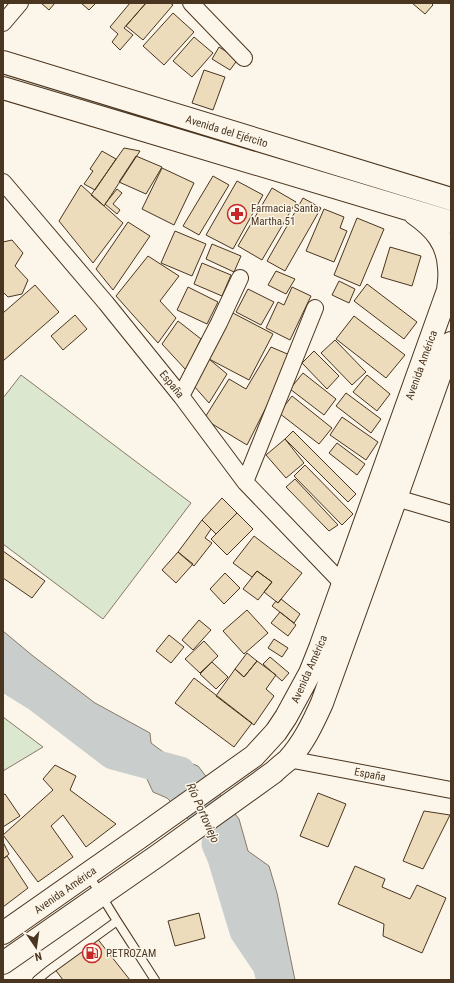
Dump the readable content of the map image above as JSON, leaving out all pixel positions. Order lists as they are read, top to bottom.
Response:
{
  "streets": {
    "street": ["Avenida del Ejército", "Avenida América", "España"]
  },
  "crossings": [
    ["Avenida del Ejército", "Avenida América"],
    ["Avenida América", "España"]
  ],
  "water": ["Río Portoviejo"],
  "places": {
    "pharmacy": ["Farmacia Santa Martha 51"],
    "fuel station": ["PETROZAM"]
  },
  "north": "bottom"
}
